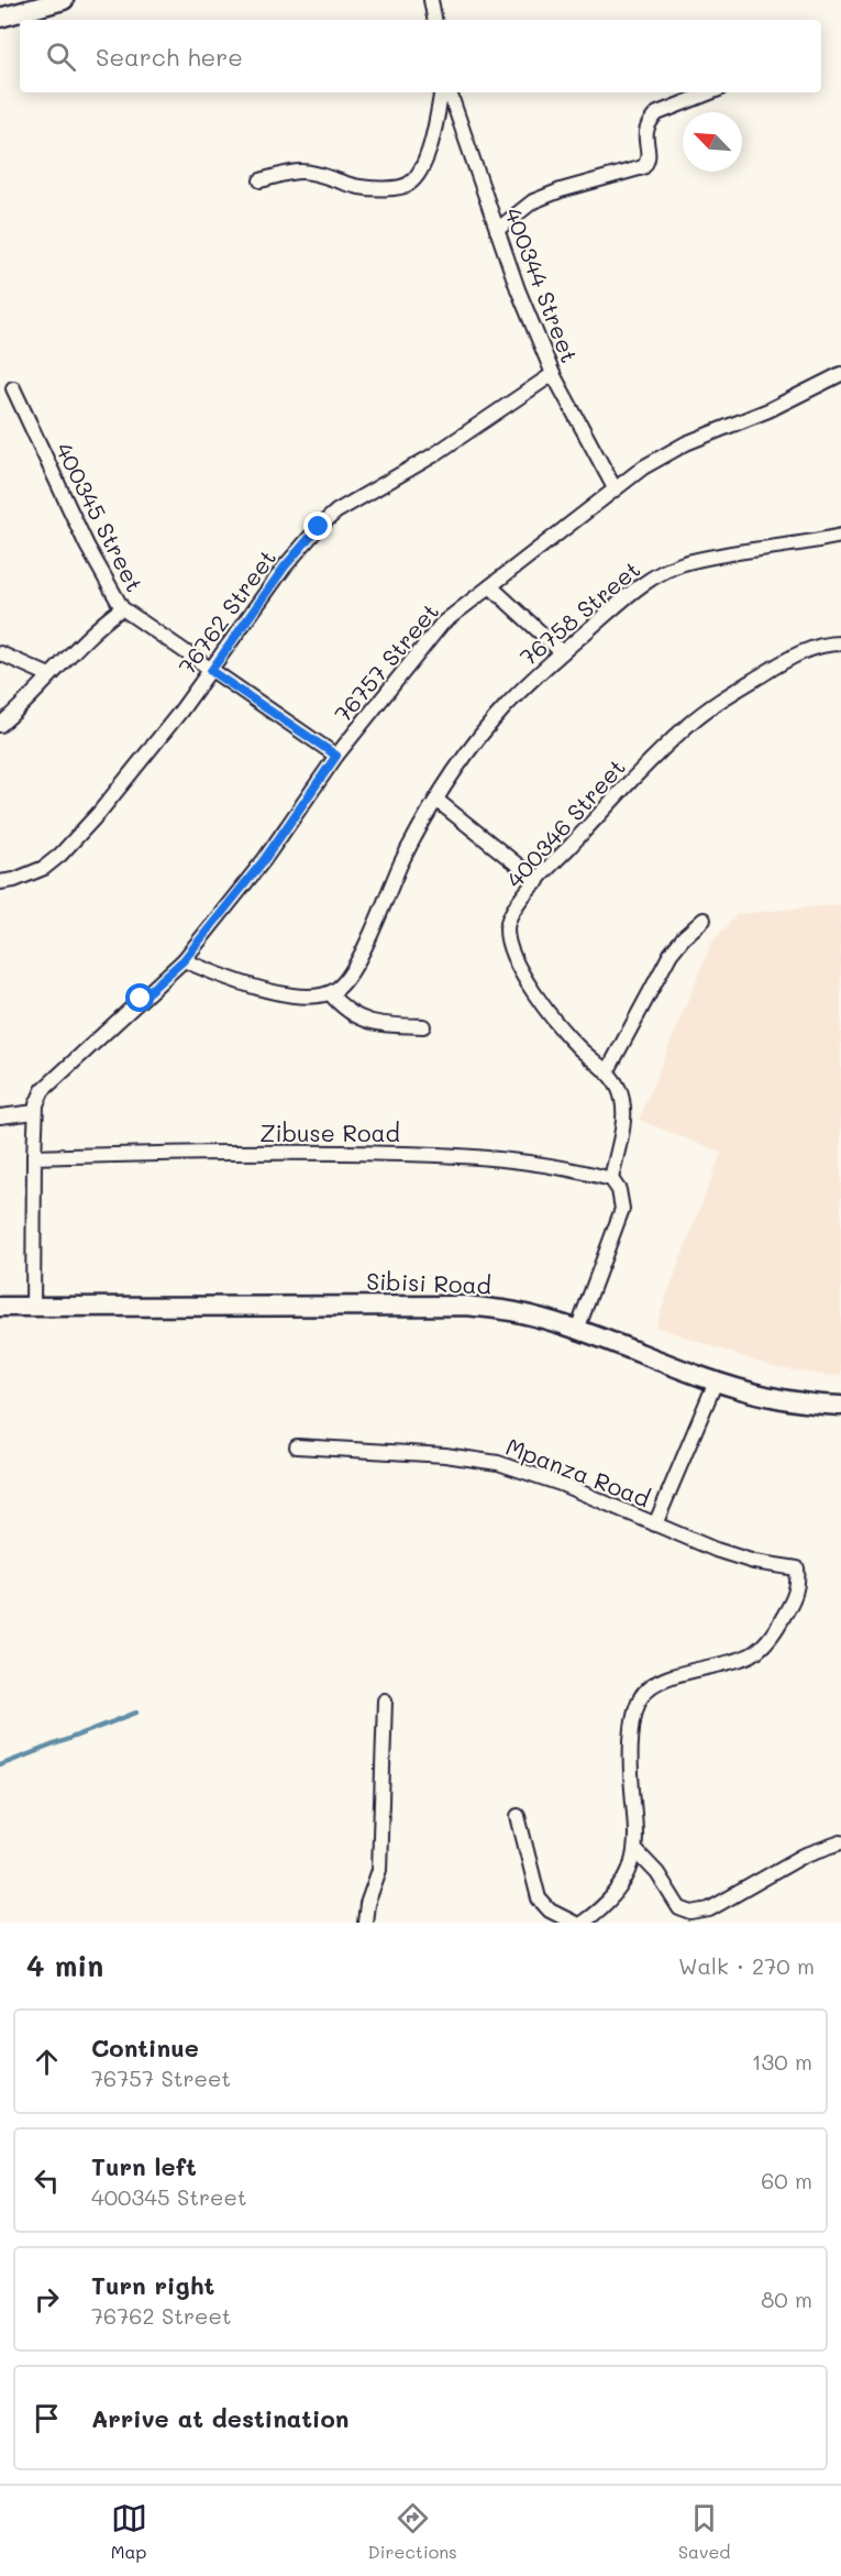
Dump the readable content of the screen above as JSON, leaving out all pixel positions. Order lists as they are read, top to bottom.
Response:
{
  "streets": {
    "street": [
      "400344 Street",
      "400345 Street",
      "76762 Street",
      "76758 Street",
      "76757 Street",
      "400346 Street",
      "Zibuse Road",
      "Sibisi Road",
      "Mpanza Road"
    ]
  },
  "crossings": [
    ["400344 Street", "76762 Street"],
    ["400344 Street", "76757 Street"],
    ["400345 Street", "76762 Street"],
    ["400345 Street", "76757 Street"],
    ["76757 Street", "Zibuse Road"],
    ["400346 Street", "Zibuse Road"]
  ],
  "north": "top left",
  "page": {
    "search": "Search here",
    "heading": ["4 min", "Walk · 270 m"],
    "list": [
      ["Continue", "76757 Street", "130 m"],
      ["Turn left", "400345 Street", "60 m"],
      ["Turn right", "76762 Street", "80 m"],
      "Arrive at destination"
    ],
    "nav": ["Map", "Directions", "Saved"]
  }
}
